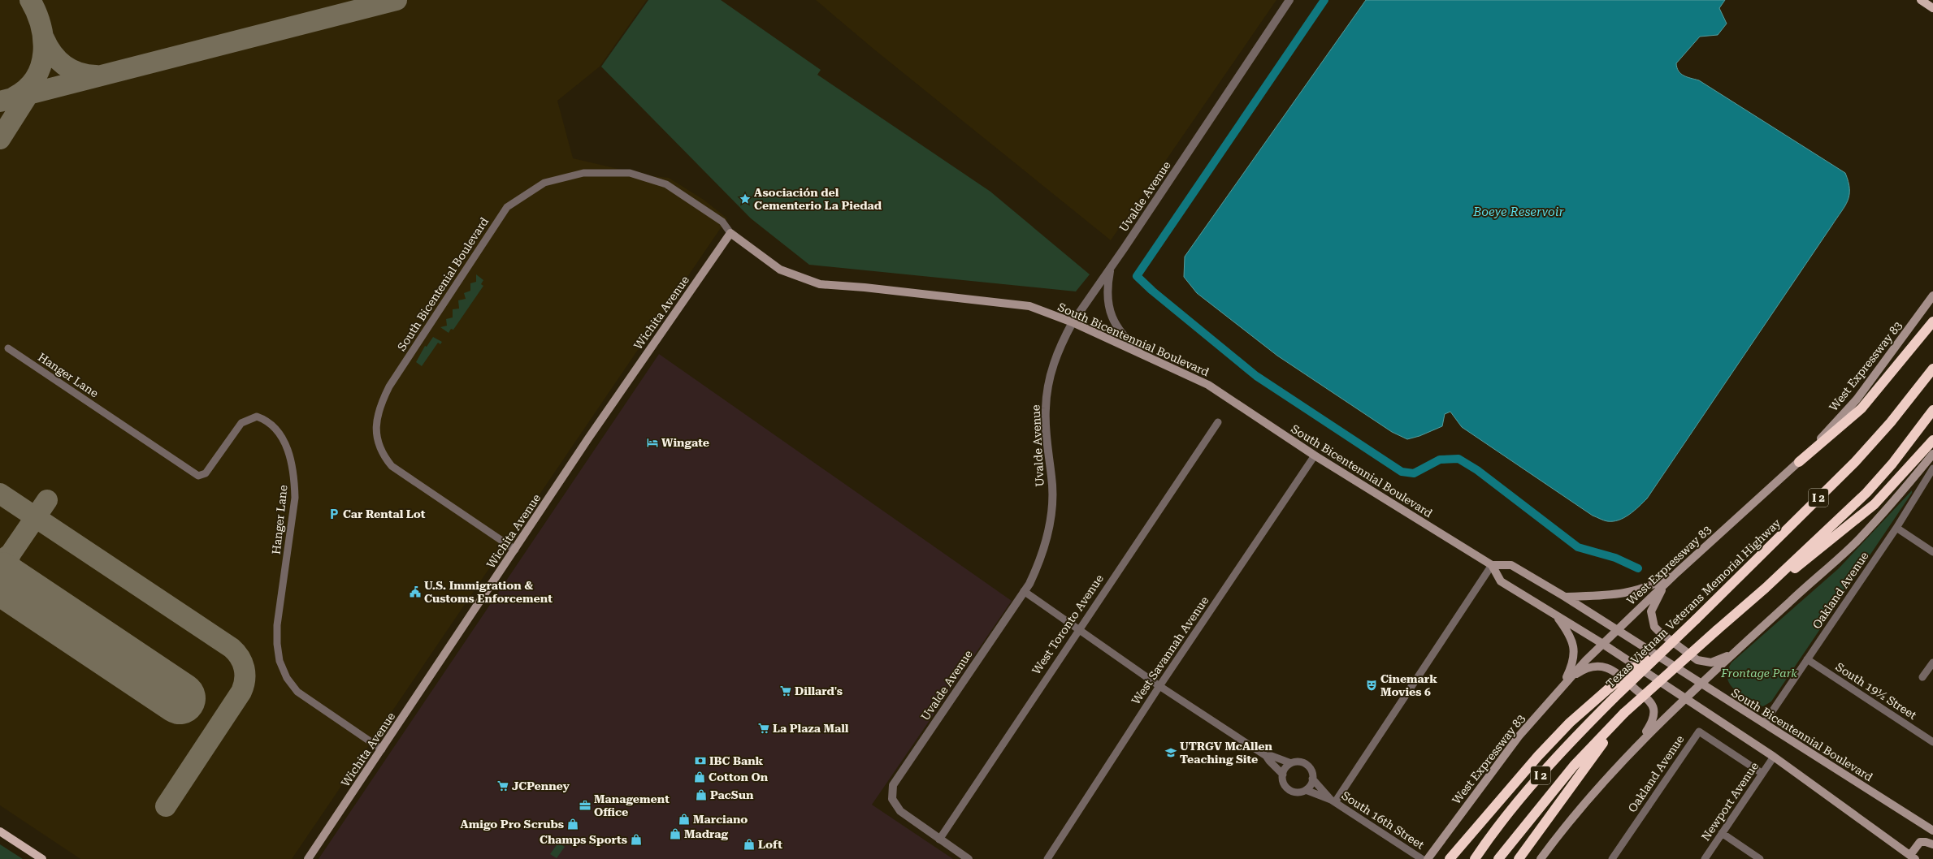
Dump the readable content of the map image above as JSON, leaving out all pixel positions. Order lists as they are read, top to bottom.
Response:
{
  "streets": {
    "highway": ["I 2", "Texas Vietnam Veterans Memorial Highway"],
    "main road": ["Wichita Avenue", "South Bicentennial Boulevard", "West Expressway 83"],
    "street": [
      "Uvalde Avenue",
      "South Bicentenial Boulevard",
      "Hanger Lane",
      "Oakland Avenue",
      "West Toronto Avenue",
      "West Savannah Avenue",
      "South 19½ Street",
      "Newport Avenue",
      "South 16th Street"
    ]
  },
  "crossings": [
    ["Uvalde Avenue", "South Bicentennial Boulevard"],
    ["Uvalde Avenue", "West Toronto Avenue"],
    ["South Bicentenial Boulevard", "Wichita Avenue"],
    ["South Bicentenial Boulevard", "South Bicentennial Boulevard"],
    ["Wichita Avenue", "South Bicentennial Boulevard"],
    ["Wichita Avenue", "Hanger Lane"],
    ["South Bicentennial Boulevard", "West Expressway 83"],
    ["South Bicentennial Boulevard", "Oakland Avenue"],
    ["South Bicentennial Boulevard", "West Savannah Avenue"],
    ["South Bicentennial Boulevard", "Newport Avenue"],
    ["Oakland Avenue", "South 19½ Street"],
    ["Oakland Avenue", "Newport Avenue"]
  ],
  "water": ["Boeye Reservoir"],
  "parks": ["Frontage Park"],
  "places": {
    "place": ["Asociación del Cementerio La Piedad"],
    "hotel": ["Wingate"],
    "parking": ["Car Rental Lot"],
    "public building": ["U.S. Immigration & Customs Enforcement"],
    "theatre": ["Cinemark Movies 6"],
    "supermarket": ["Dillard's", "La Plaza Mall", "JCPenney"],
    "school or university": ["UTRGV McAllen Teaching Site"],
    "bank": ["IBC Bank"],
    "shop": [
      "Cotton On",
      "PacSun",
      "Marciano",
      "Amigo Pro Scrubs",
      "Madrag",
      "Champs Sports",
      "Loft"
    ],
    "office": ["Management Office"]
  }
}
